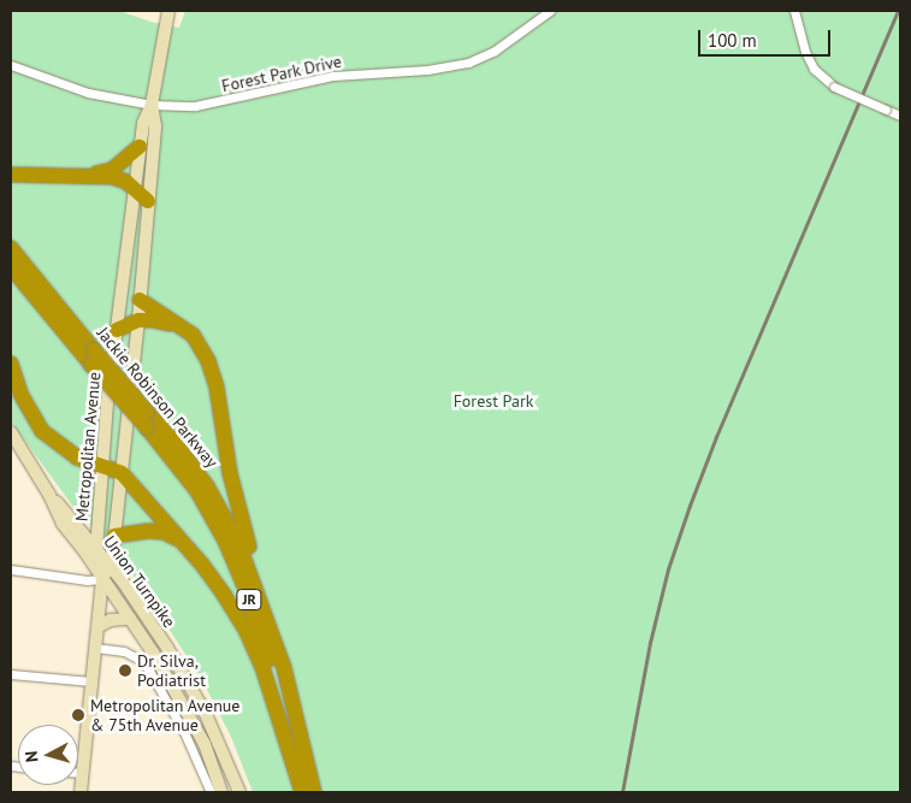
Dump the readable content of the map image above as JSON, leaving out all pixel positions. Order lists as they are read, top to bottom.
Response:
{
  "streets": {
    "highway": ["Jackie Robinson Parkway", "JR"],
    "main road": ["Metropolitan Avenue", "Union Turnpike"],
    "street": ["Forest Park Drive"]
  },
  "crossings": [
    ["Forest Park Drive", "Metropolitan Avenue"],
    ["Metropolitan Avenue", "Union Turnpike"]
  ],
  "parks": ["Forest Park"],
  "places": ["Dr. Silva, Podiatrist", "Metropolitan Avenue & 75th Avenue"],
  "scale_bar": "100 m",
  "north": "left"
}
